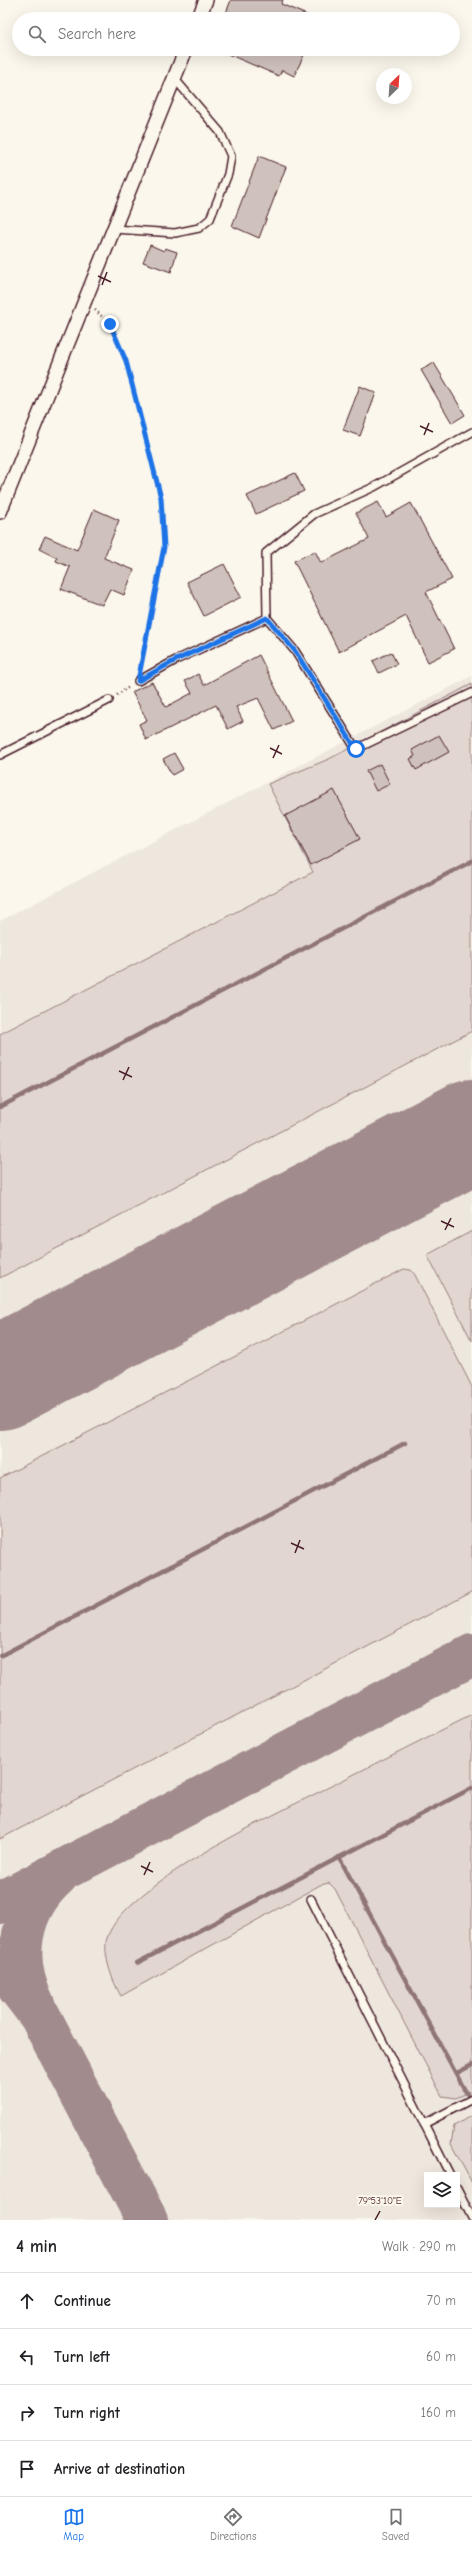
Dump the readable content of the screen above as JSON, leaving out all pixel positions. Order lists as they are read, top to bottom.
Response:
{
  "north": "top right",
  "page": {
    "search": "Search here",
    "heading": ["4 min", "Walk · 290 m"],
    "list": [
      ["Continue", "70 m"],
      ["Turn left", "60 m"],
      ["Turn right", "160 m"],
      "Arrive at destination"
    ],
    "nav": ["Map", "Directions", "Saved"]
  },
  "coordinates": ["79°53'10\"E"]
}
